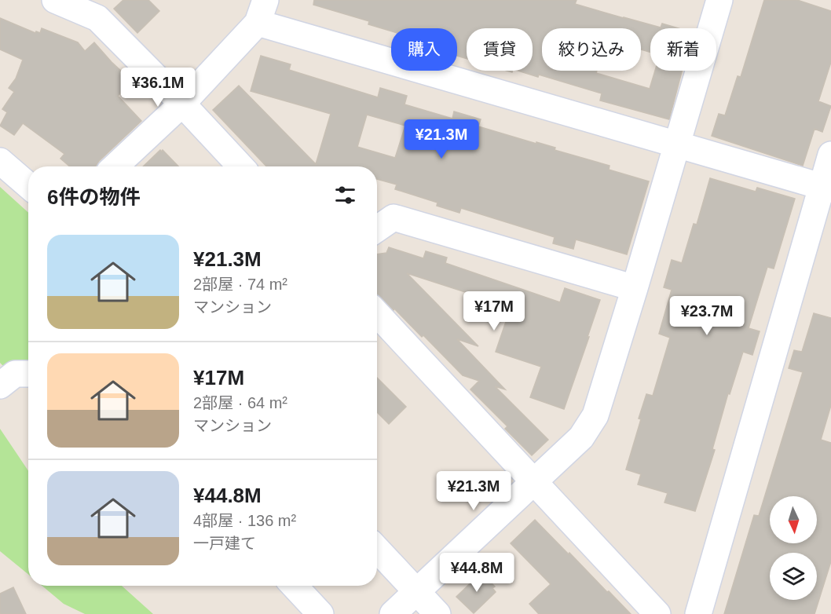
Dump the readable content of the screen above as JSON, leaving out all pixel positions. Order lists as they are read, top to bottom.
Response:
{
  "north": "bottom",
  "page": {
    "chip": [
      "購入",
      "賃貸",
      "絞り込み",
      "新着"
    ],
    "price": [
      "¥36.1M",
      "¥21.3M",
      "¥17M",
      "¥23.7M",
      "¥21.3M",
      "¥44.8M"
    ],
    "heading": "6件の物件",
    "list": [
      {
        "name": "¥21.3M",
        "note": "2部屋 · 74 m² · マンション"
      },
      {
        "name": "¥17M",
        "note": "2部屋 · 64 m² · マンション"
      },
      {
        "name": "¥44.8M",
        "note": "4部屋 · 136 m² · 一戸建て"
      }
    ]
  }
}
